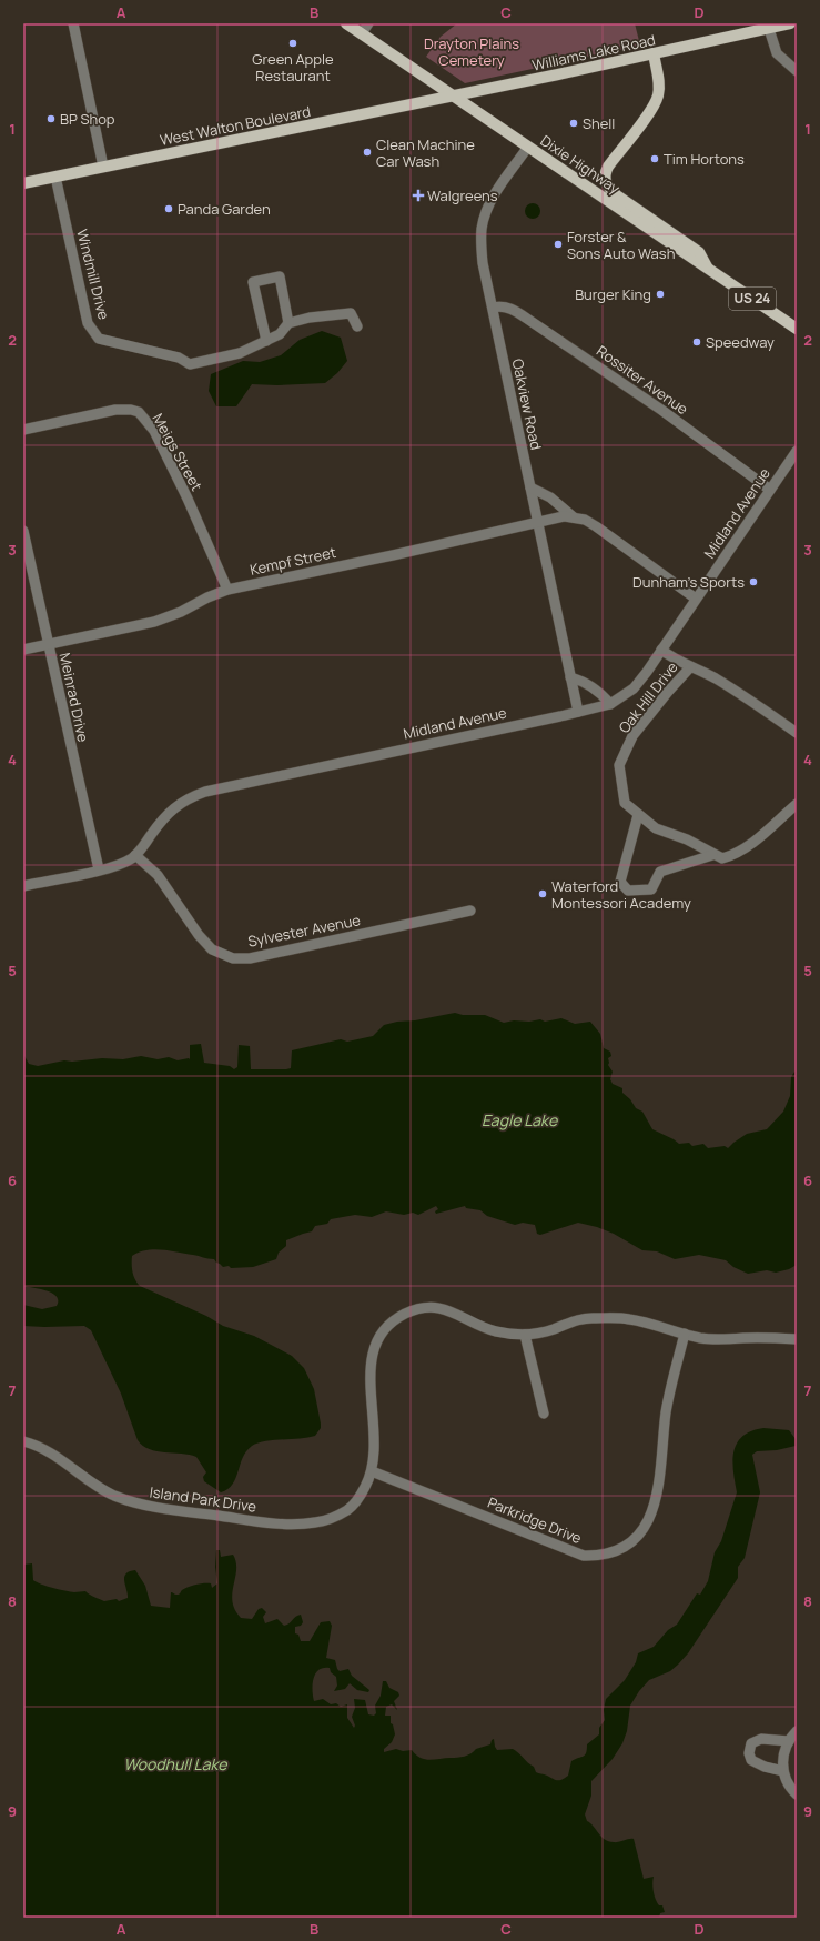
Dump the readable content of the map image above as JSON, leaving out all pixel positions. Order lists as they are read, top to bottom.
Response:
{
  "streets": {
    "main road": [
      "Williams Lake Road",
      "West Walton Boulevard",
      "Dixie Highway",
      "US 24"
    ],
    "street": [
      "Windmill Drive",
      "Rossiter Avenue",
      "Oakview Road",
      "Meigs Street",
      "Midland Avenue",
      "Kempf Street",
      "Meinrad Drive",
      "Oak Hill Drive",
      "Sylvester Avenue",
      "Island Park Drive",
      "Parkridge Drive"
    ]
  },
  "crossings": [
    ["Williams Lake Road", "West Walton Boulevard"],
    ["Williams Lake Road", "Dixie Highway"],
    ["West Walton Boulevard", "Dixie Highway"],
    ["West Walton Boulevard", "Windmill Drive"],
    ["Dixie Highway", "Oakview Road"],
    ["Rossiter Avenue", "Oakview Road"],
    ["Rossiter Avenue", "Midland Avenue"],
    ["Oakview Road", "Midland Avenue"],
    ["Oakview Road", "Kempf Street"],
    ["Meigs Street", "Kempf Street"],
    ["Midland Avenue", "Kempf Street"],
    ["Midland Avenue", "Meinrad Drive"],
    ["Midland Avenue", "Sylvester Avenue"],
    ["Kempf Street", "Meinrad Drive"],
    ["Island Park Drive", "Parkridge Drive"]
  ],
  "water": ["Eagle Lake", "Woodhull Lake"],
  "parks": ["Drayton Plains Cemetery"],
  "places": {
    "other": [
      "Green Apple Restaurant",
      "BP Shop",
      "Shell",
      "Clean Machine Car Wash",
      "Tim Hortons",
      "Panda Garden",
      "Forster & Sons Auto Wash",
      "Burger King",
      "Speedway",
      "Dunham's Sports",
      "Waterford Montessori Academy"
    ],
    "health": ["Walgreens"]
  },
  "grid": {
    "columns": [
      "A",
      "B",
      "C",
      "D"
    ],
    "rows": [
      "1",
      "2",
      "3",
      "4",
      "5",
      "6",
      "7",
      "8",
      "9"
    ]
  }
}
